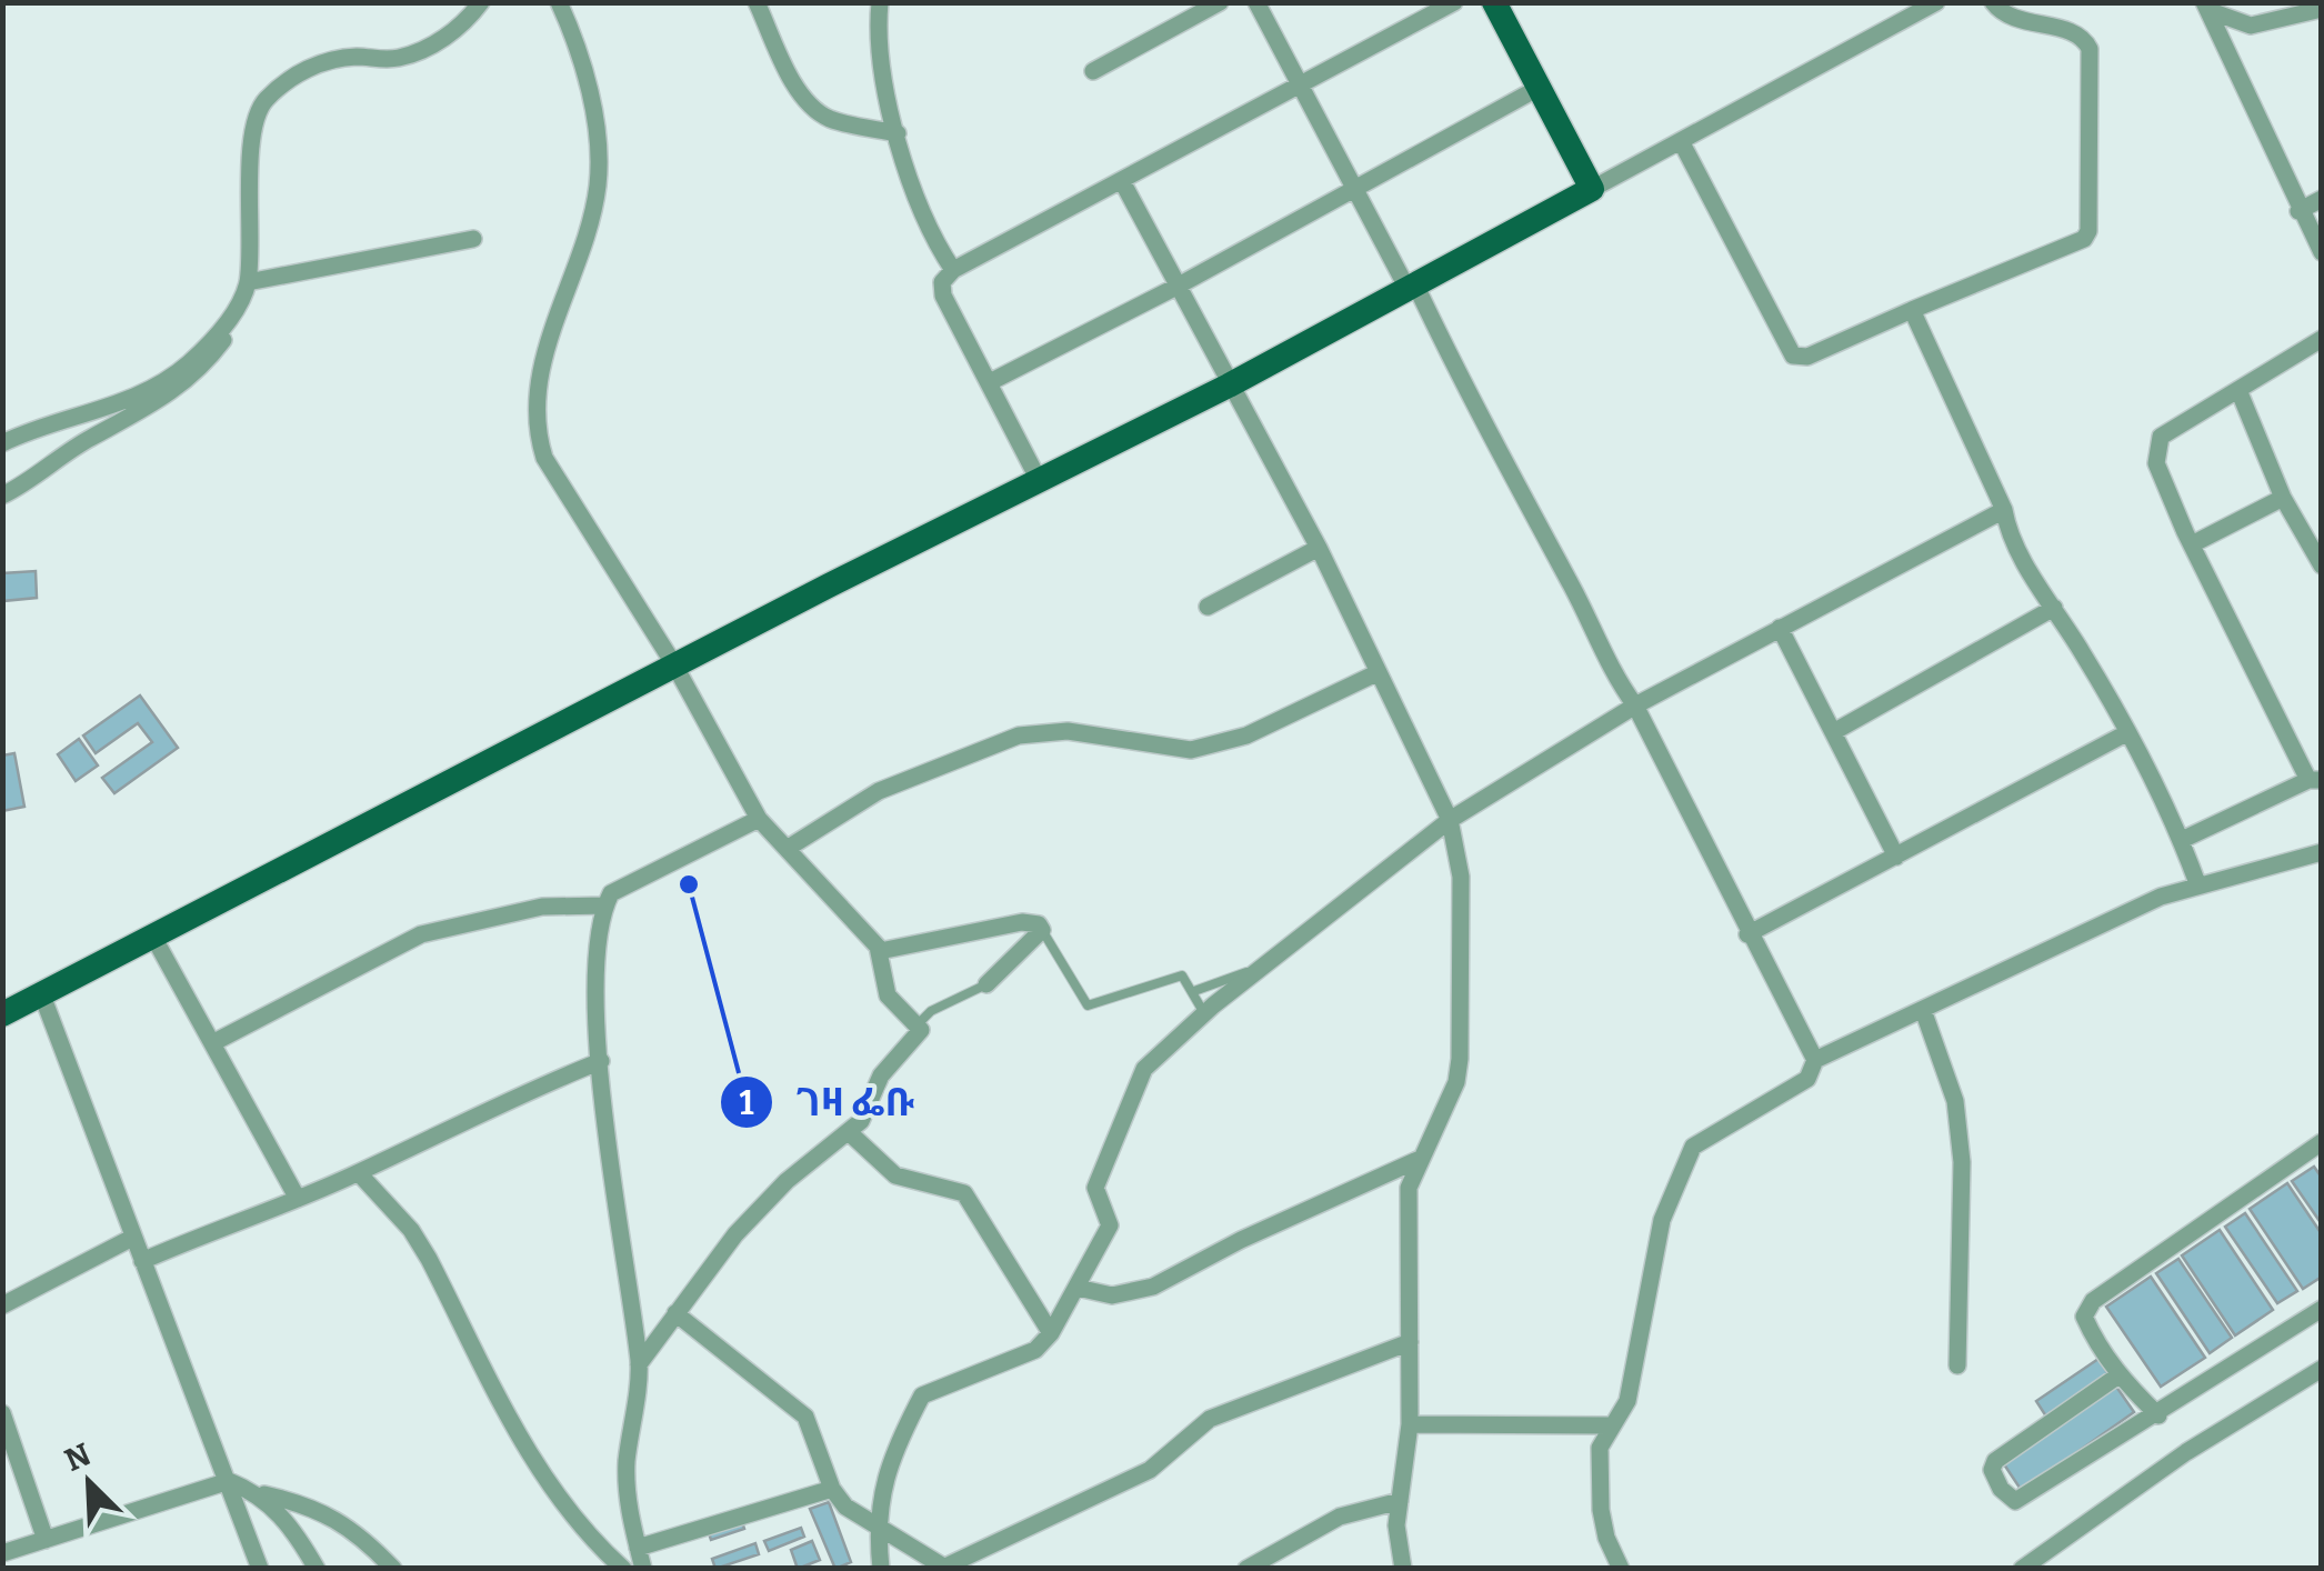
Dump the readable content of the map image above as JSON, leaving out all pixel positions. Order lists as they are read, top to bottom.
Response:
{
  "places": ["ገዛ ፌቡ"],
  "north": "top left"
}
